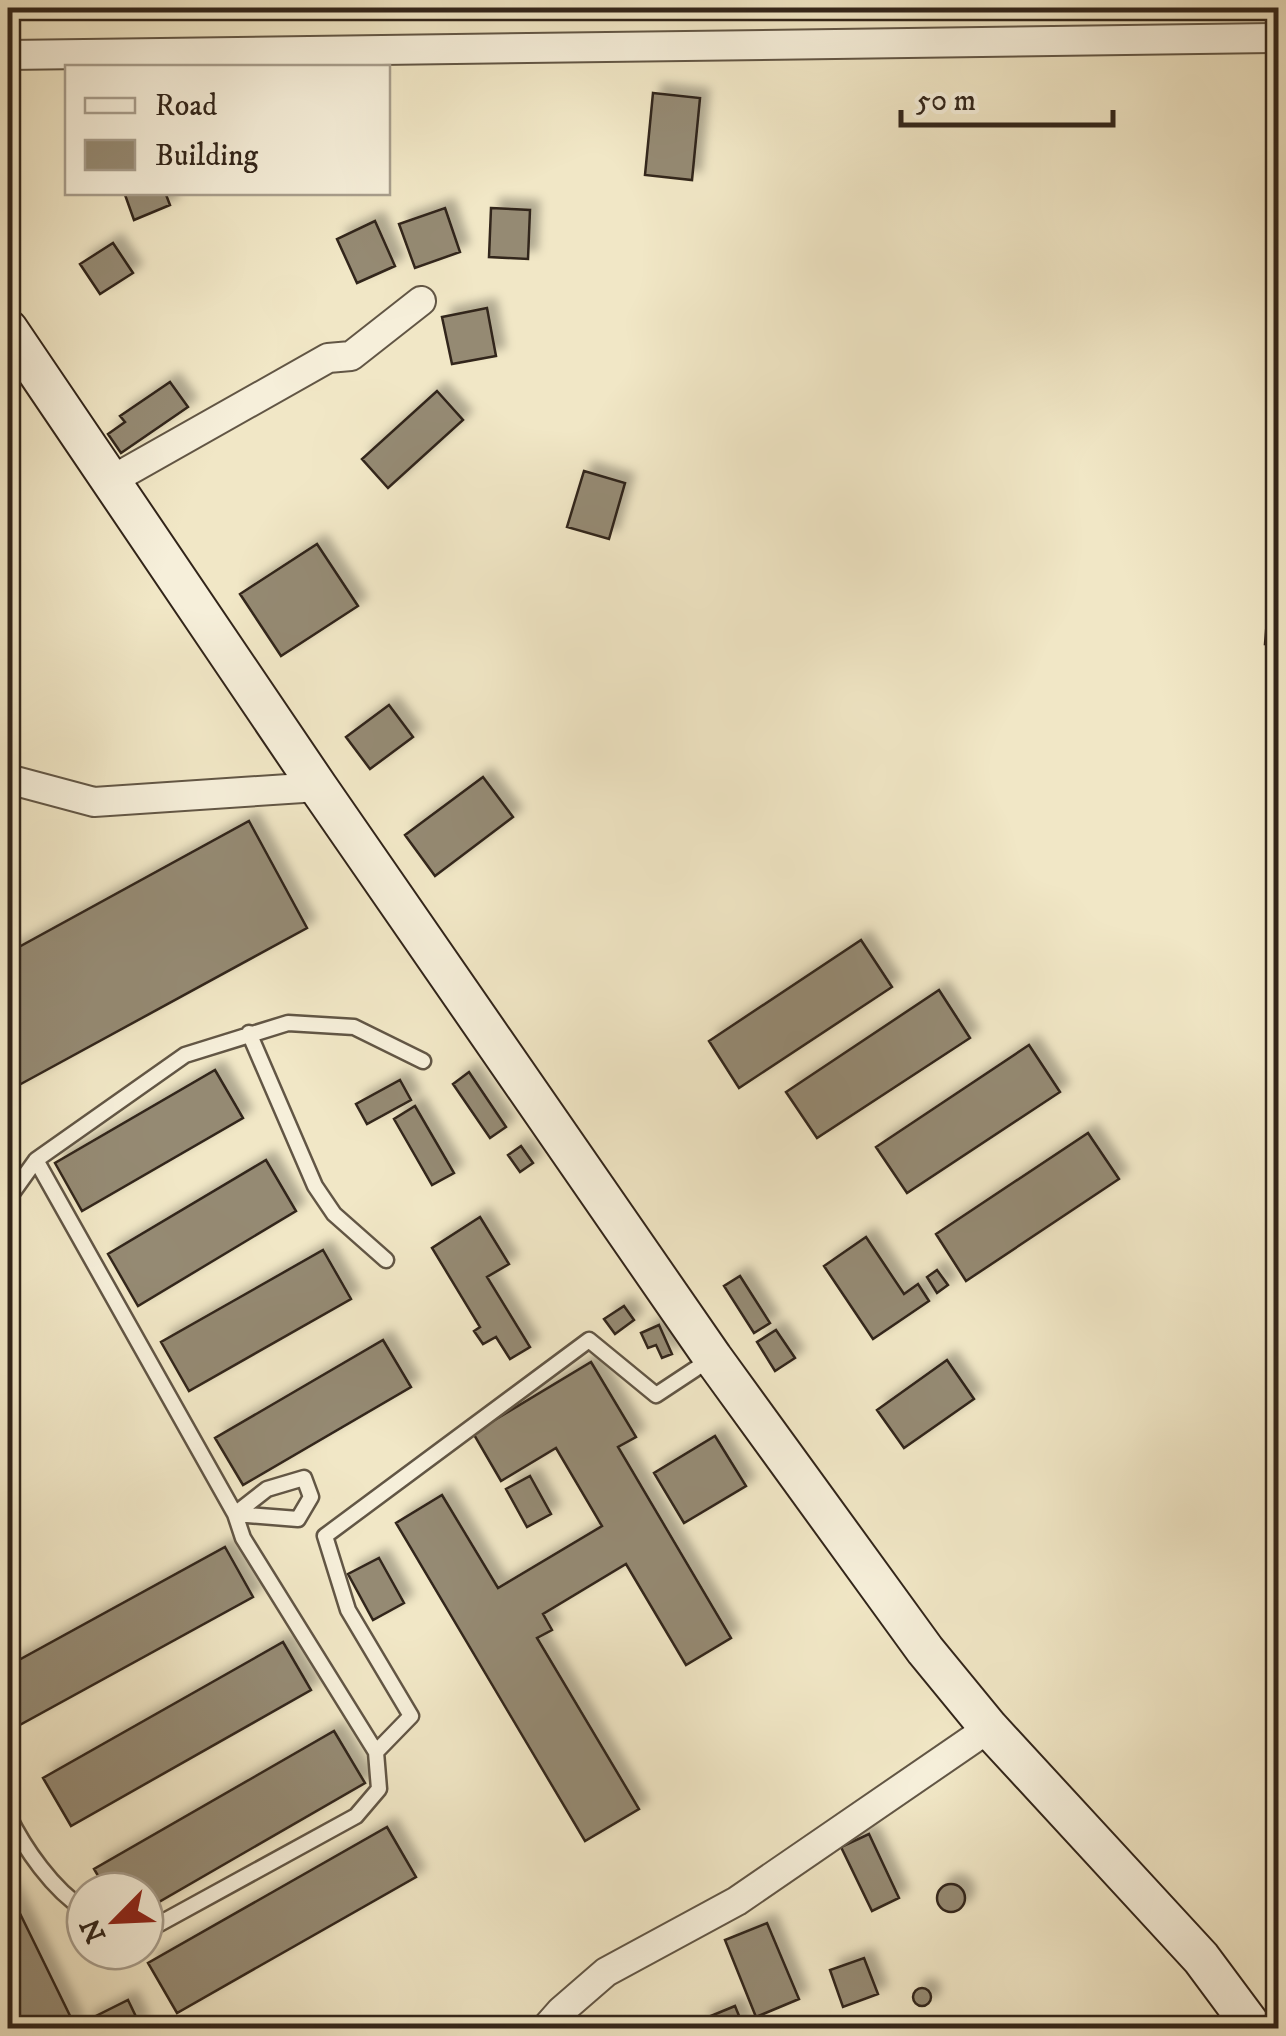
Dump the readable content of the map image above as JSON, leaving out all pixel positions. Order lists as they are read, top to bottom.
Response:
{
  "legend": ["Road", "Building"],
  "scale_bar": "50 m",
  "north": "bottom left"
}
